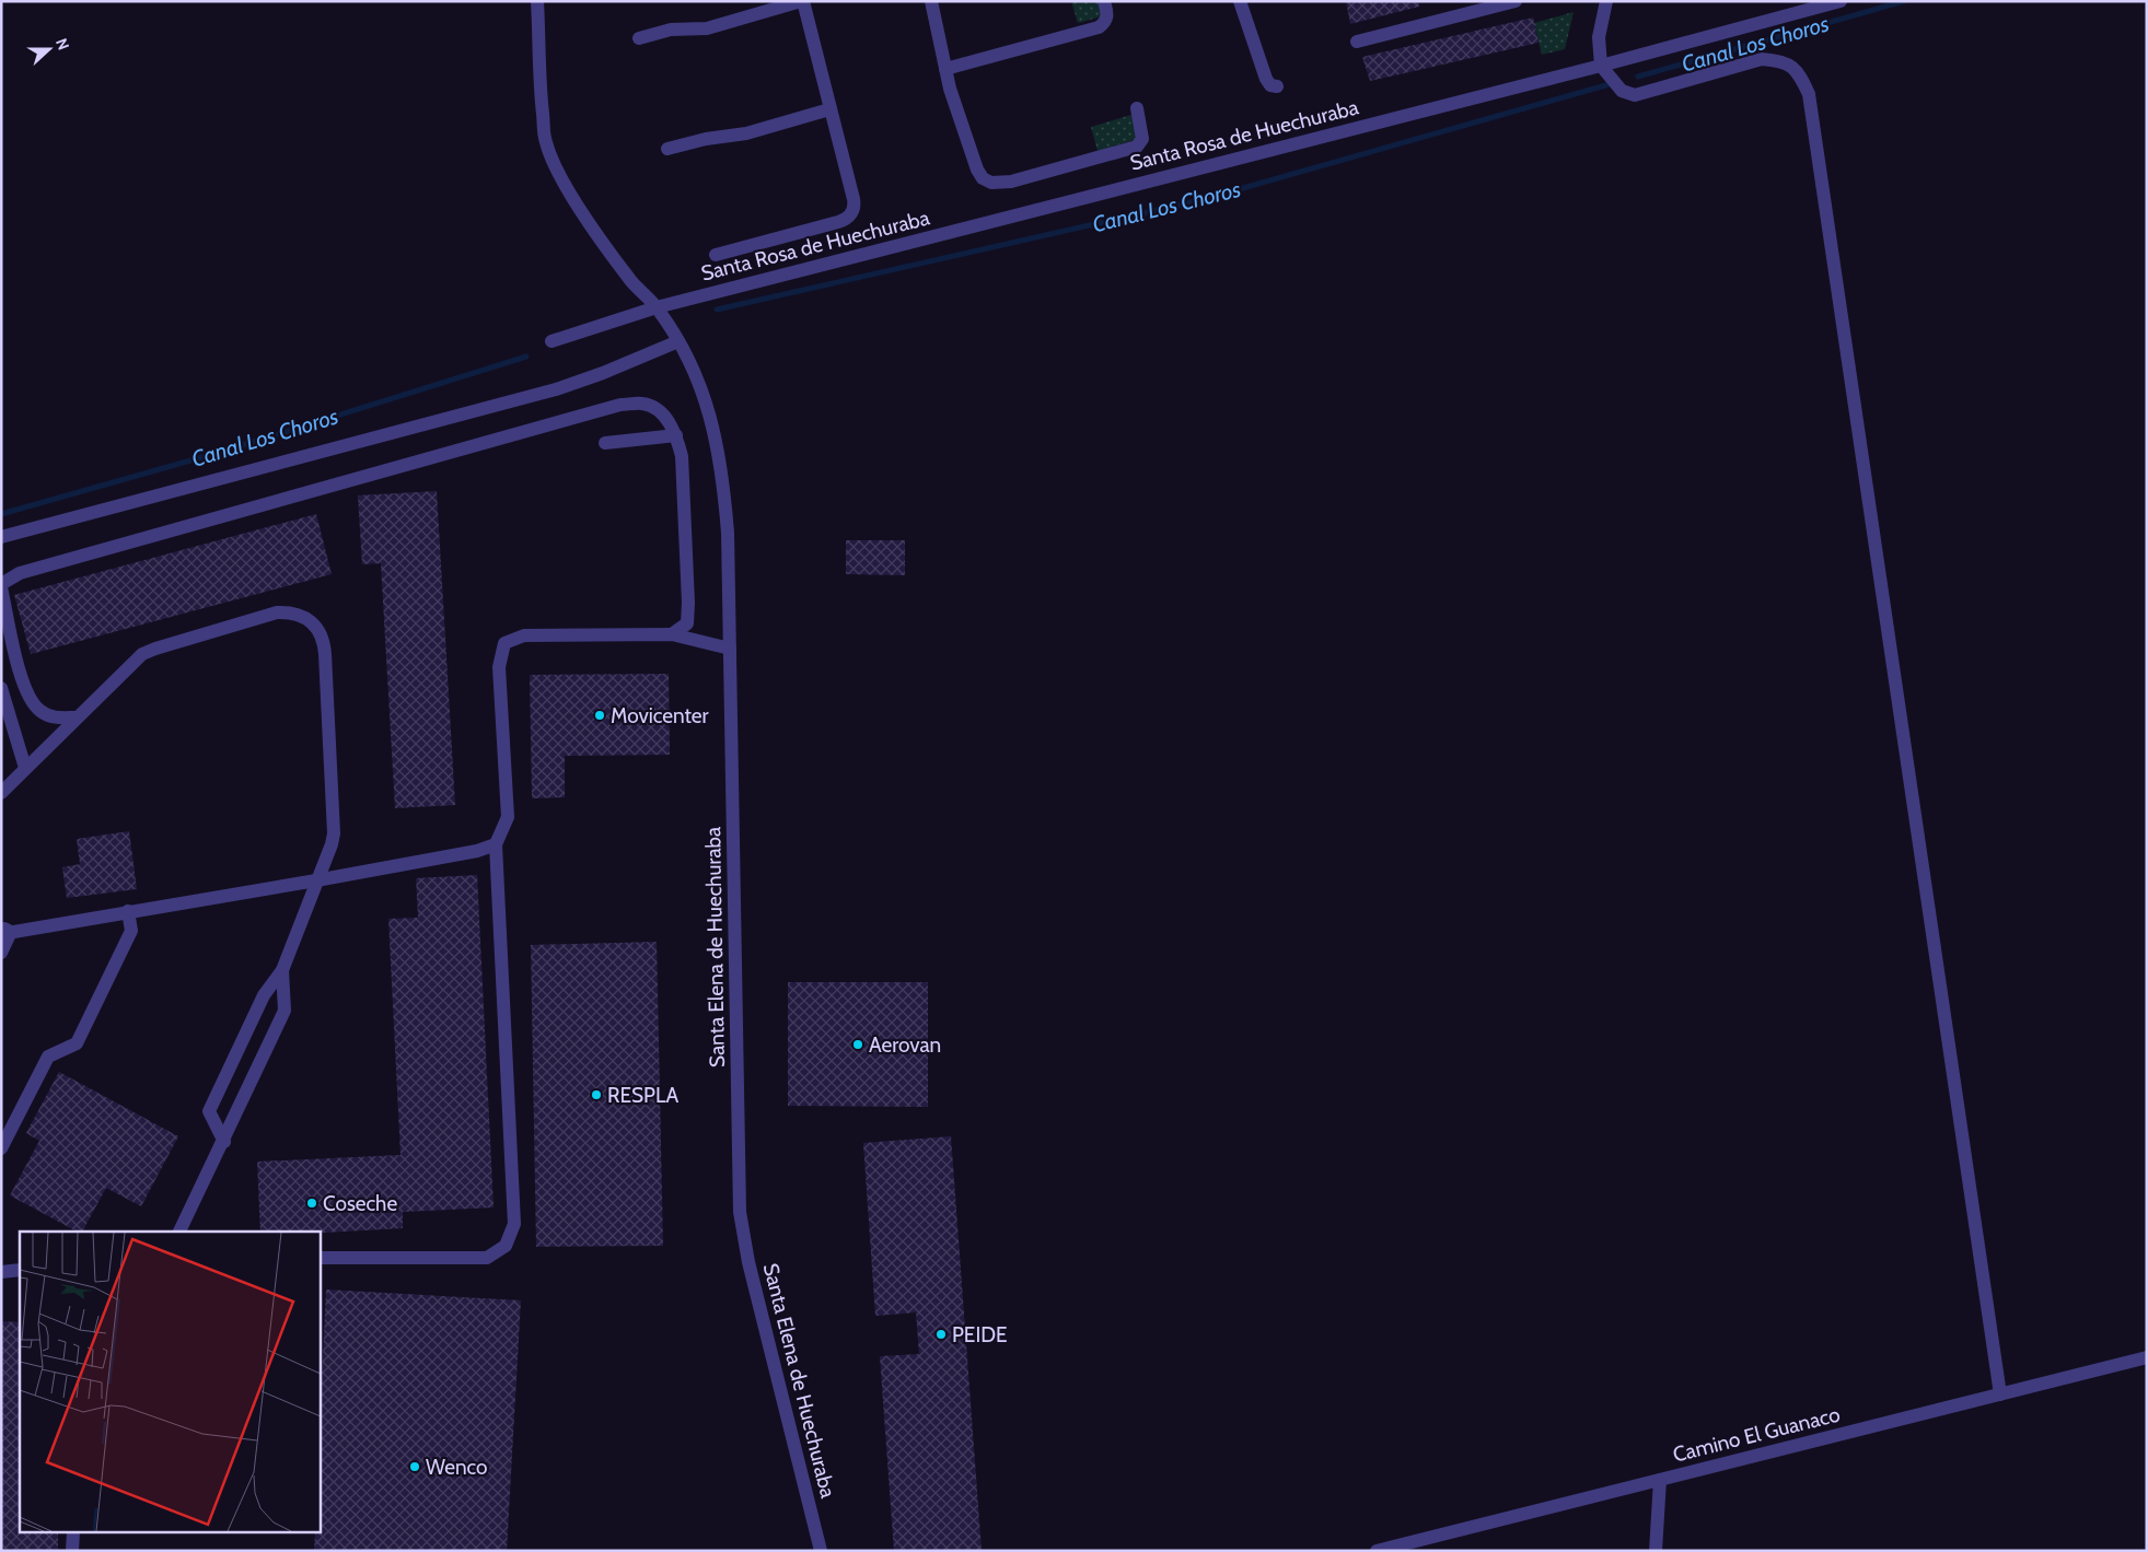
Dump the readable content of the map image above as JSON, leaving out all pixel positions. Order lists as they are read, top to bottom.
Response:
{
  "streets": {
    "street": ["Santa Rosa de Huechuraba", "Santa Elena de Huechuraba", "Camino El Guanaco"]
  },
  "water": ["Canal Los Choros"],
  "places": [
    "Movicenter",
    "Aerovan",
    "RESPLA",
    "Coseche",
    "PEIDE",
    "Wenco"
  ],
  "north": "right"
}
